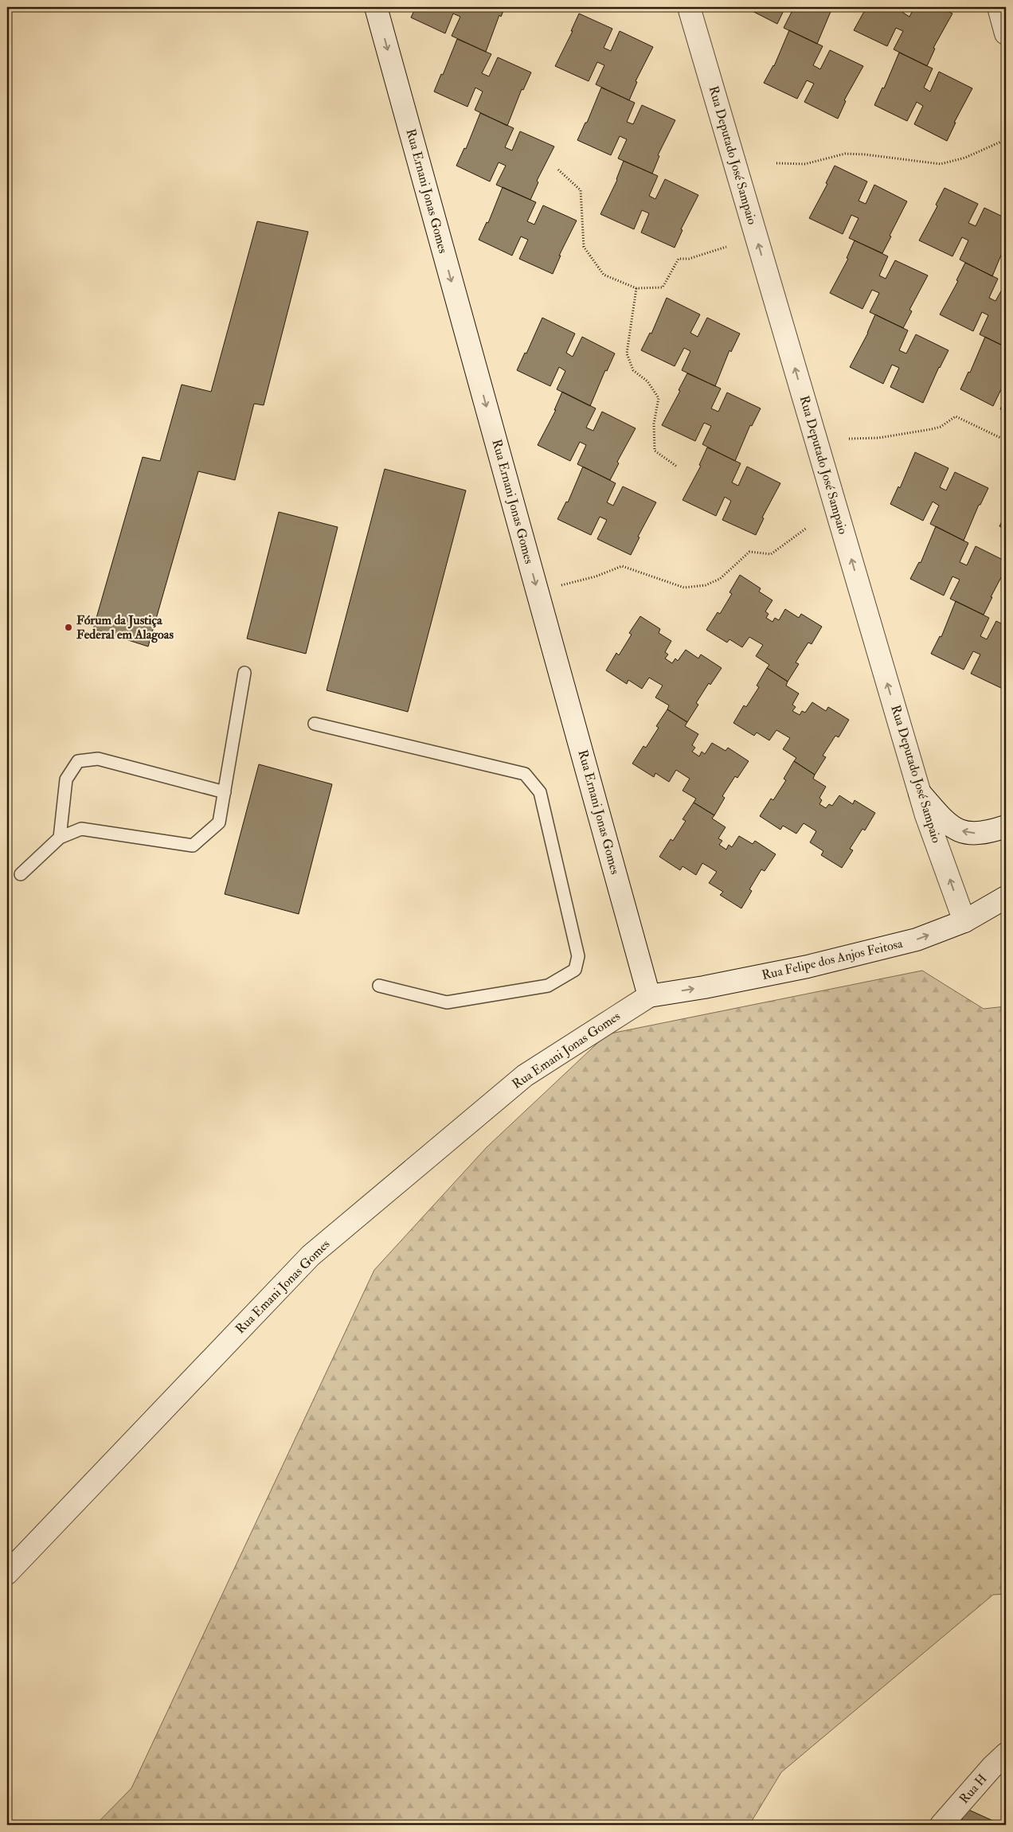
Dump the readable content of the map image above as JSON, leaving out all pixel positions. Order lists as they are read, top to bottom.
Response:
{
  "streets": {
    "street": [
      "Rua Deputado José Sampaio",
      "Rua Ernani Jonas Gomes",
      "Rua Felipe dos Anjos Feitosa",
      "Rua Emani Jonas Gomes",
      "Rua H"
    ]
  },
  "crossings": [
    ["Rua Deputado José Sampaio", "Rua Felipe dos Anjos Feitosa"],
    ["Rua Ernani Jonas Gomes", "Rua Felipe dos Anjos Feitosa"],
    ["Rua Ernani Jonas Gomes", "Rua Emani Jonas Gomes"],
    ["Rua Felipe dos Anjos Feitosa", "Rua Emani Jonas Gomes"]
  ],
  "one_way": ["Rua Deputado José Sampaio", "Rua Ernani Jonas Gomes", "Rua Felipe dos Anjos Feitosa"],
  "places": ["Fórum da Justiça Federal em Alagoas"]
}
